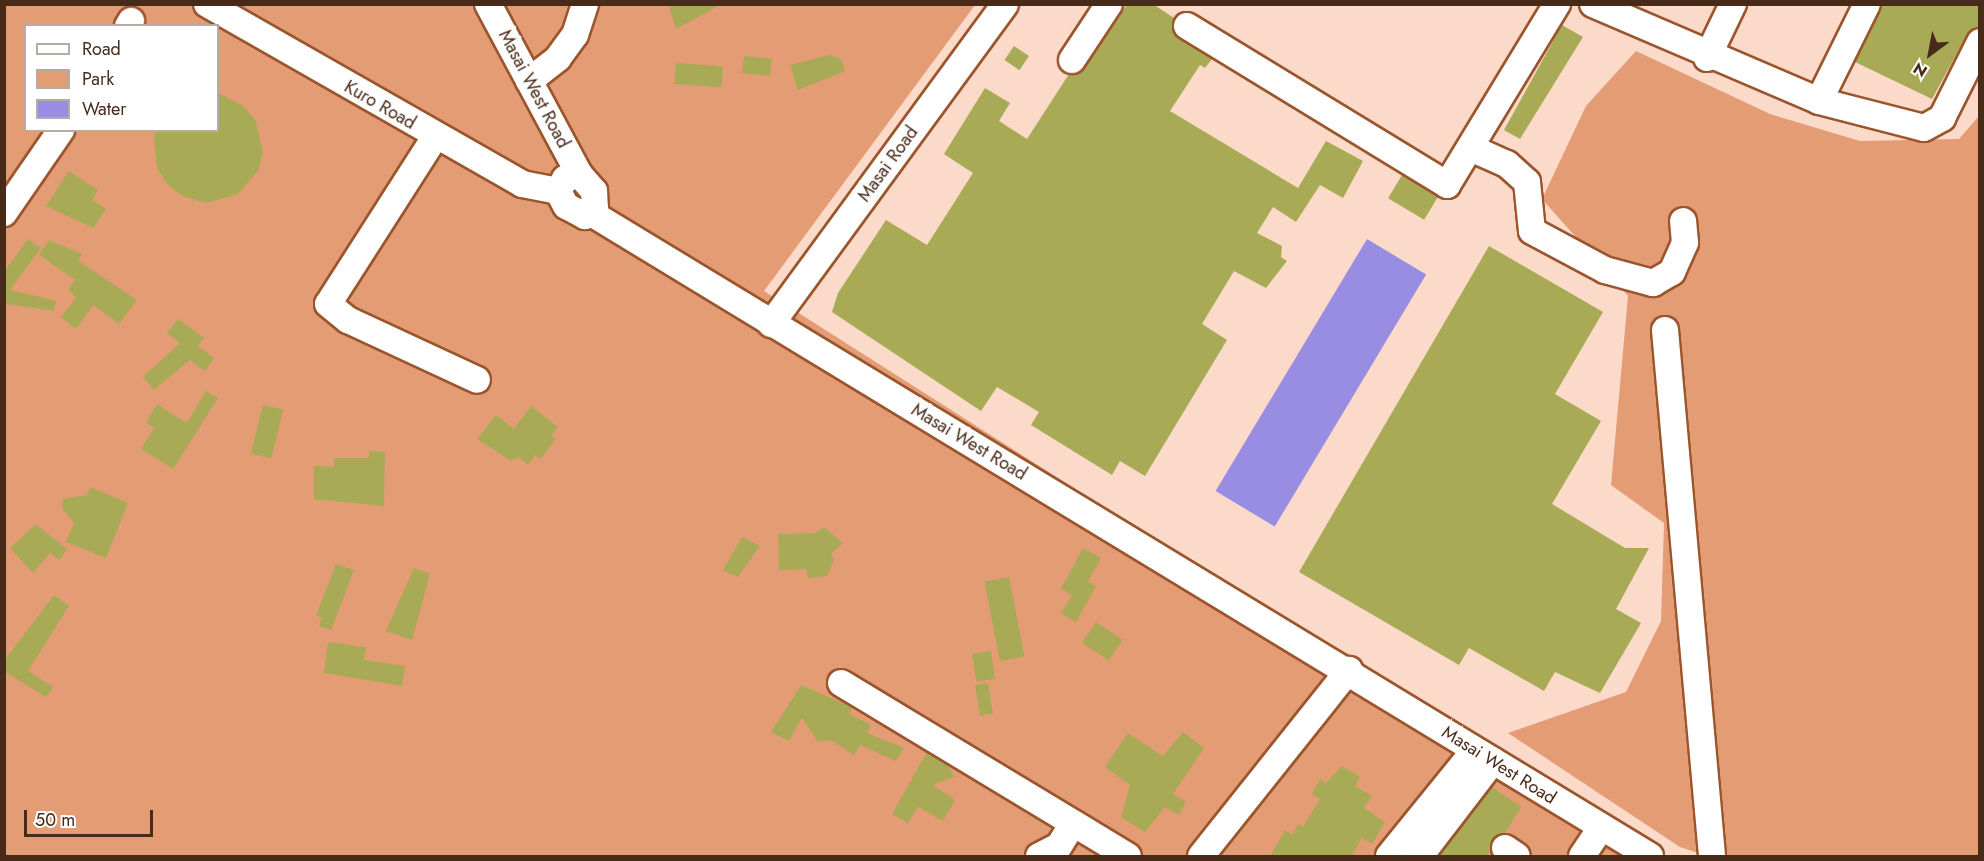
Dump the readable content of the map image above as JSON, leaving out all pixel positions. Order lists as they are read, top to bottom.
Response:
{
  "streets": {
    "street": ["Masai West Road", "Kuro Road", "Masai Road"]
  },
  "crossings": [
    ["Masai West Road", "Kuro Road"],
    ["Masai West Road", "Masai Road"]
  ],
  "legend": ["Road", "Park", "Water"],
  "scale_bar": "50 m",
  "north": "bottom left"
}
